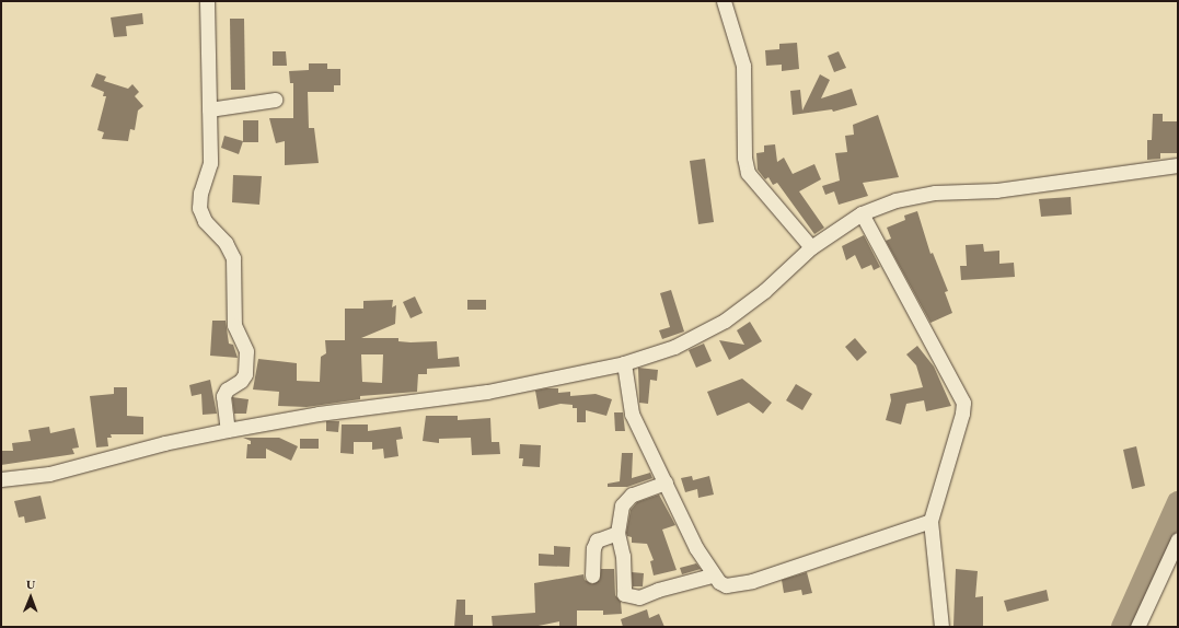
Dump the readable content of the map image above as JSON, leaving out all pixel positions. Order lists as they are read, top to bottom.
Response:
{
  "north": "top"
}
